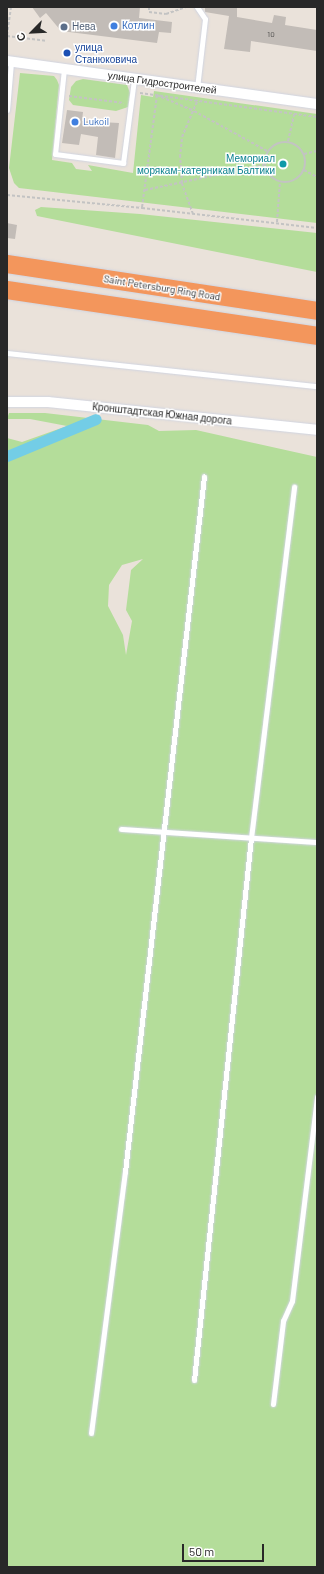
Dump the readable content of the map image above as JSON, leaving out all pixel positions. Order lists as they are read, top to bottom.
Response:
{
  "streets": {
    "highway": ["Saint Petersburg Ring Road"],
    "street": ["улица Гидростроителей", "Кронштадтская Южная дорога"]
  },
  "places": [
    "Котлин",
    "Нева",
    "улица Станюковича",
    "Lukoil",
    "Мемориал морякам-катерникам Балтики"
  ],
  "house_numbers": ["10"],
  "scale_bar": "50 m",
  "north": "bottom left"
}
